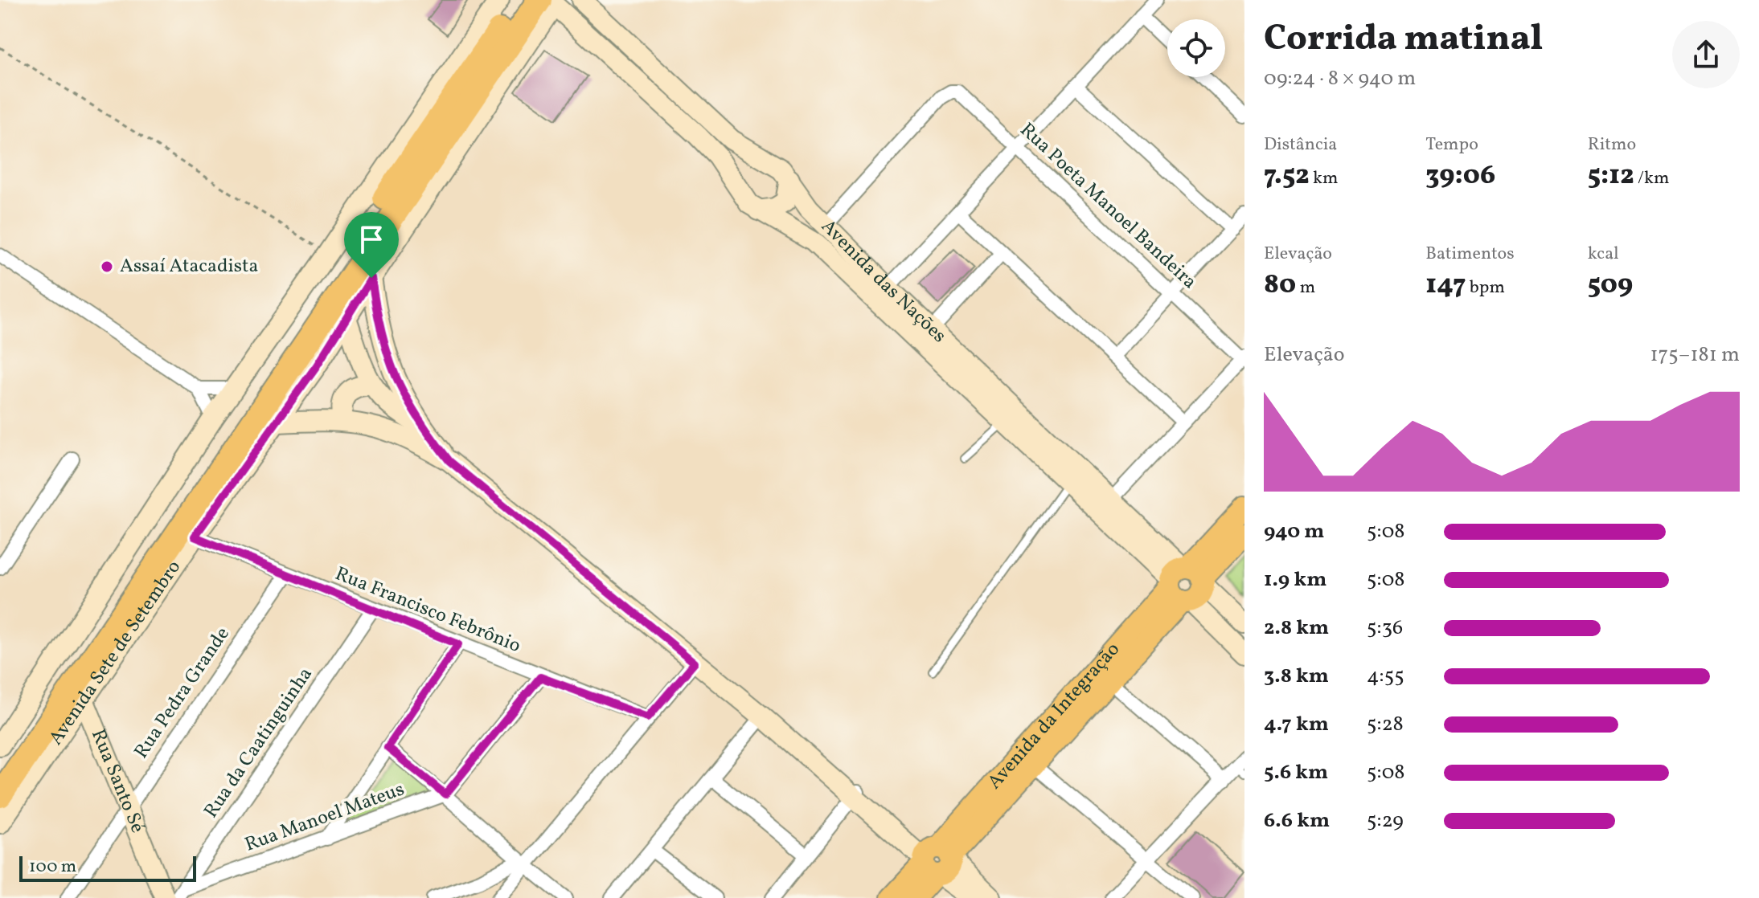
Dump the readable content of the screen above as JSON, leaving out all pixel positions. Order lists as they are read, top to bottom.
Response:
{
  "streets": {
    "highway": ["Avenida Sete de Setembro"],
    "main road": ["Avenida das Nações", "Avenida da Integração", "Rua Santo Sé"],
    "street": [
      "Rua Poeta Manoel Bandeira",
      "Rua Francisco Febrônio",
      "Rua Pedra Grande",
      "Rua da Caatinguinha",
      "Rua Manoel Mateus"
    ]
  },
  "crossings": [
    ["Rua Poeta Manoel Bandeira", "Avenida das Nações"],
    ["Avenida das Nações", "Avenida Sete de Setembro"],
    ["Avenida das Nações", "Avenida da Integração"],
    ["Rua Francisco Febrônio", "Avenida Sete de Setembro"],
    ["Rua Francisco Febrônio", "Rua Pedra Grande"],
    ["Rua Francisco Febrônio", "Rua da Caatinguinha"],
    ["Avenida Sete de Setembro", "Rua Santo Sé"],
    ["Rua Pedra Grande", "Rua Santo Sé"],
    ["Rua da Caatinguinha", "Rua Manoel Mateus"]
  ],
  "places": ["Assaí Atacadista"],
  "scale_bar": "100 m",
  "page": {
    "heading": ["Corrida matinal", "09:24 · 8 × 940 m"],
    "stats": [
      ["Distância", "7.52 km"],
      ["Tempo", "39:06"],
      ["Ritmo", "5:12 /km"],
      ["Elevação", "80 m"],
      ["Batimentos", "147 bpm"],
      ["kcal", "509"]
    ],
    "chart": ["Elevação", "175–181 m"],
    "list": [
      {
        "name": "940 m",
        "note": "5:08"
      },
      {
        "name": "1.9 km",
        "note": "5:08"
      },
      {
        "name": "2.8 km",
        "note": "5:36"
      },
      {
        "name": "3.8 km",
        "note": "4:55"
      },
      {
        "name": "4.7 km",
        "note": "5:28"
      },
      {
        "name": "5.6 km",
        "note": "5:08"
      },
      {
        "name": "6.6 km",
        "note": "5:29"
      }
    ],
    "scale": "100 m"
  }
}
